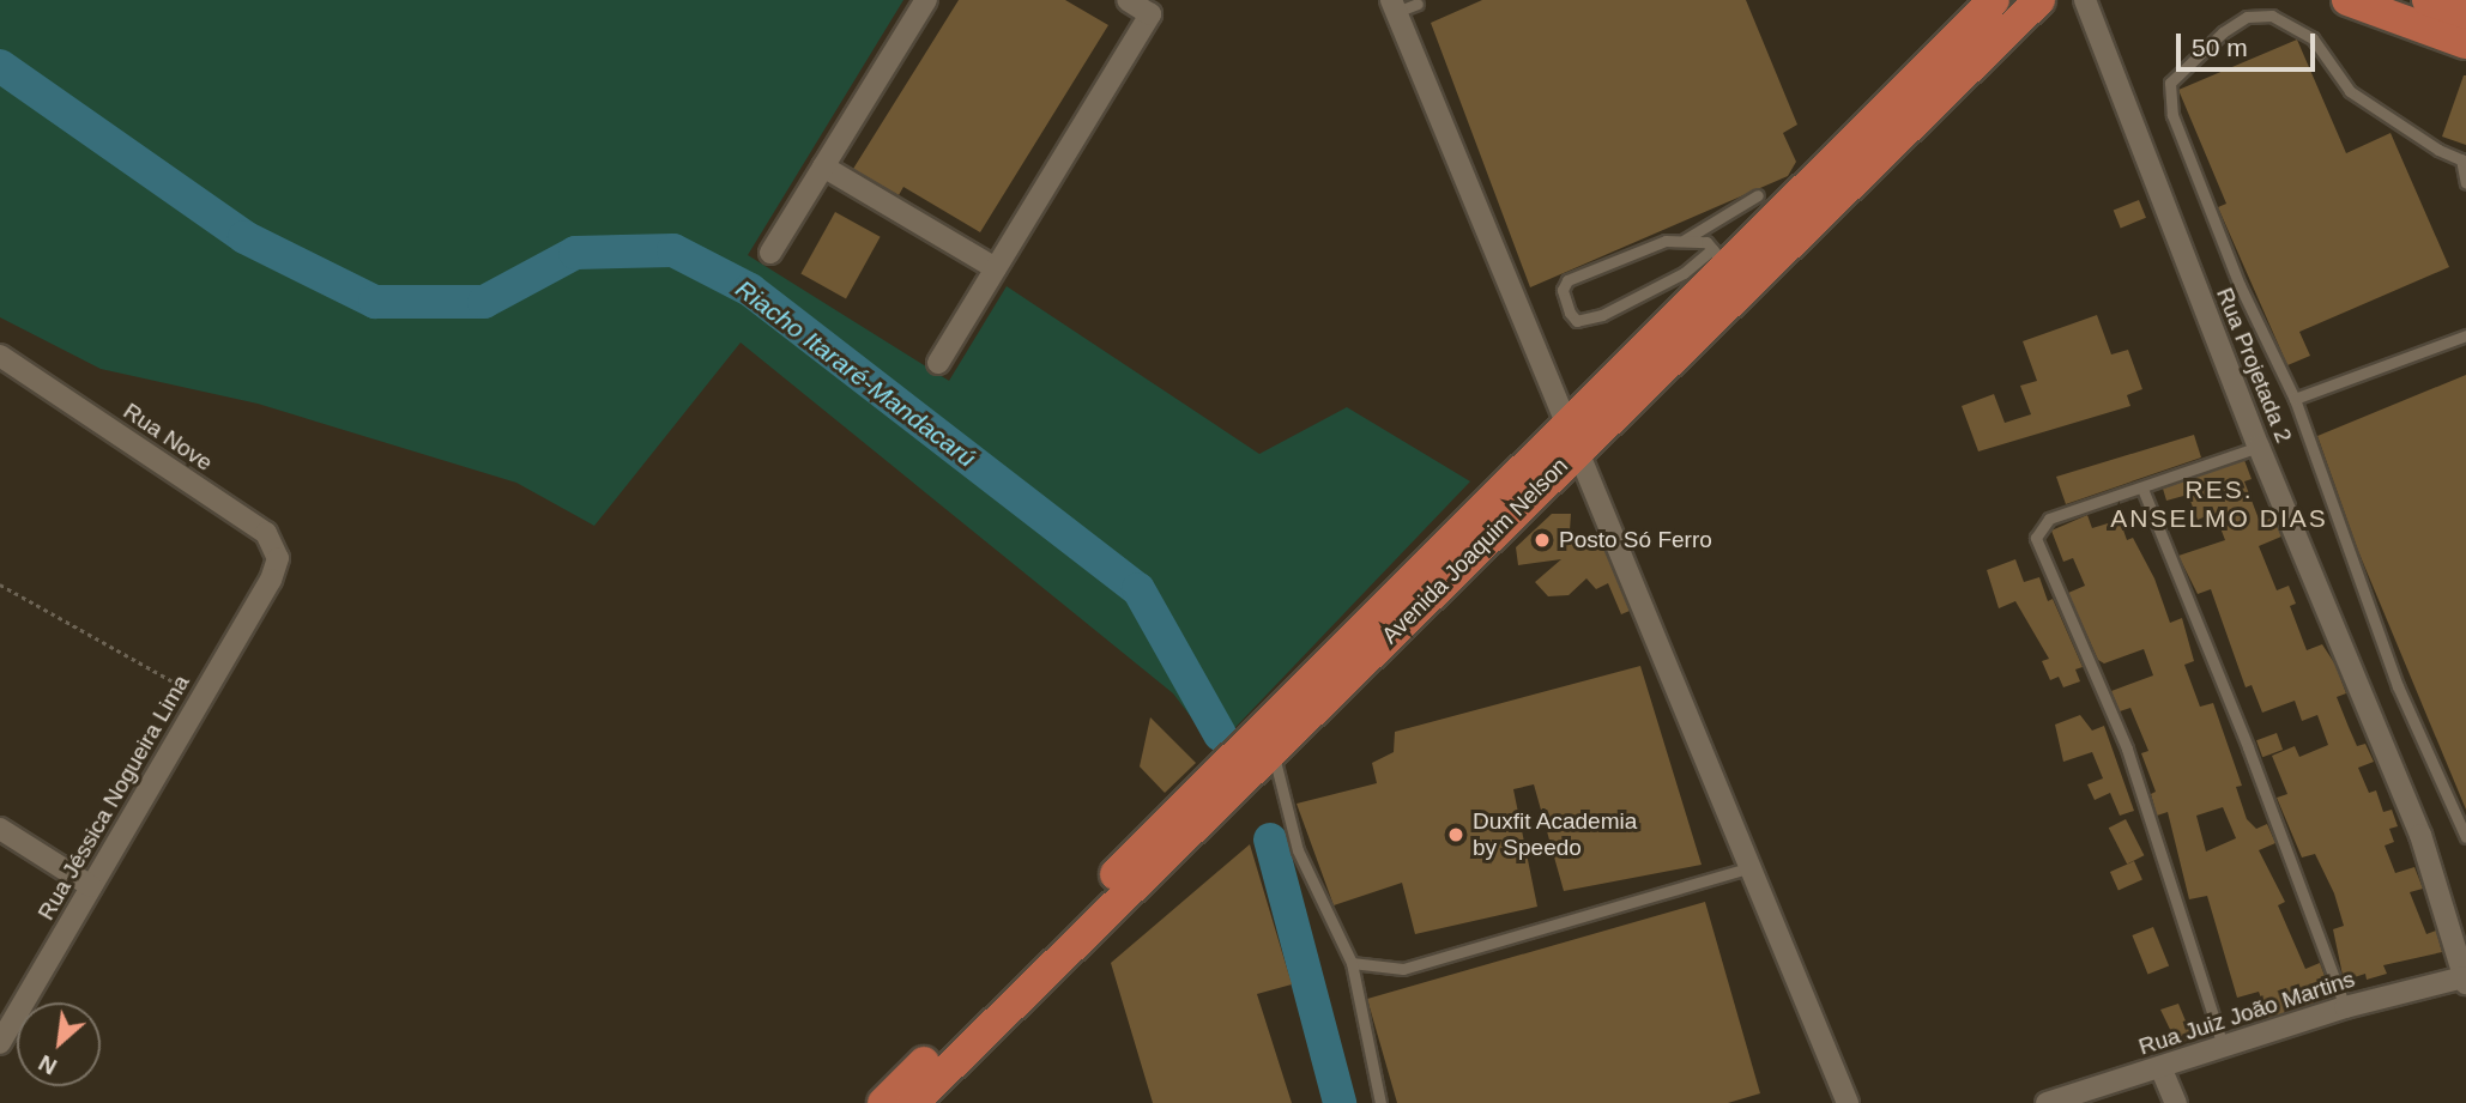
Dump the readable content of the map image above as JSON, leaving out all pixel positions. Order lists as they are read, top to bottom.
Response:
{
  "streets": {
    "main road": ["Avenida Joaquim Nelson"],
    "street": [
      "Rua Projetada 2",
      "Rua Nove",
      "Rua Jéssica Nogueira Lima",
      "Rua Juiz João Martins"
    ]
  },
  "crossings": [
    ["Rua Projetada 2", "Rua Juiz João Martins"],
    ["Rua Nove", "Rua Jéssica Nogueira Lima"]
  ],
  "districts": ["RES. ANSELMO DIAS"],
  "water": ["Riacho Itararé-Mandacarú"],
  "places": ["Posto Só Ferro", "Duxfit Academia by Speedo"],
  "scale_bar": "50 m",
  "north": "bottom left"
}
